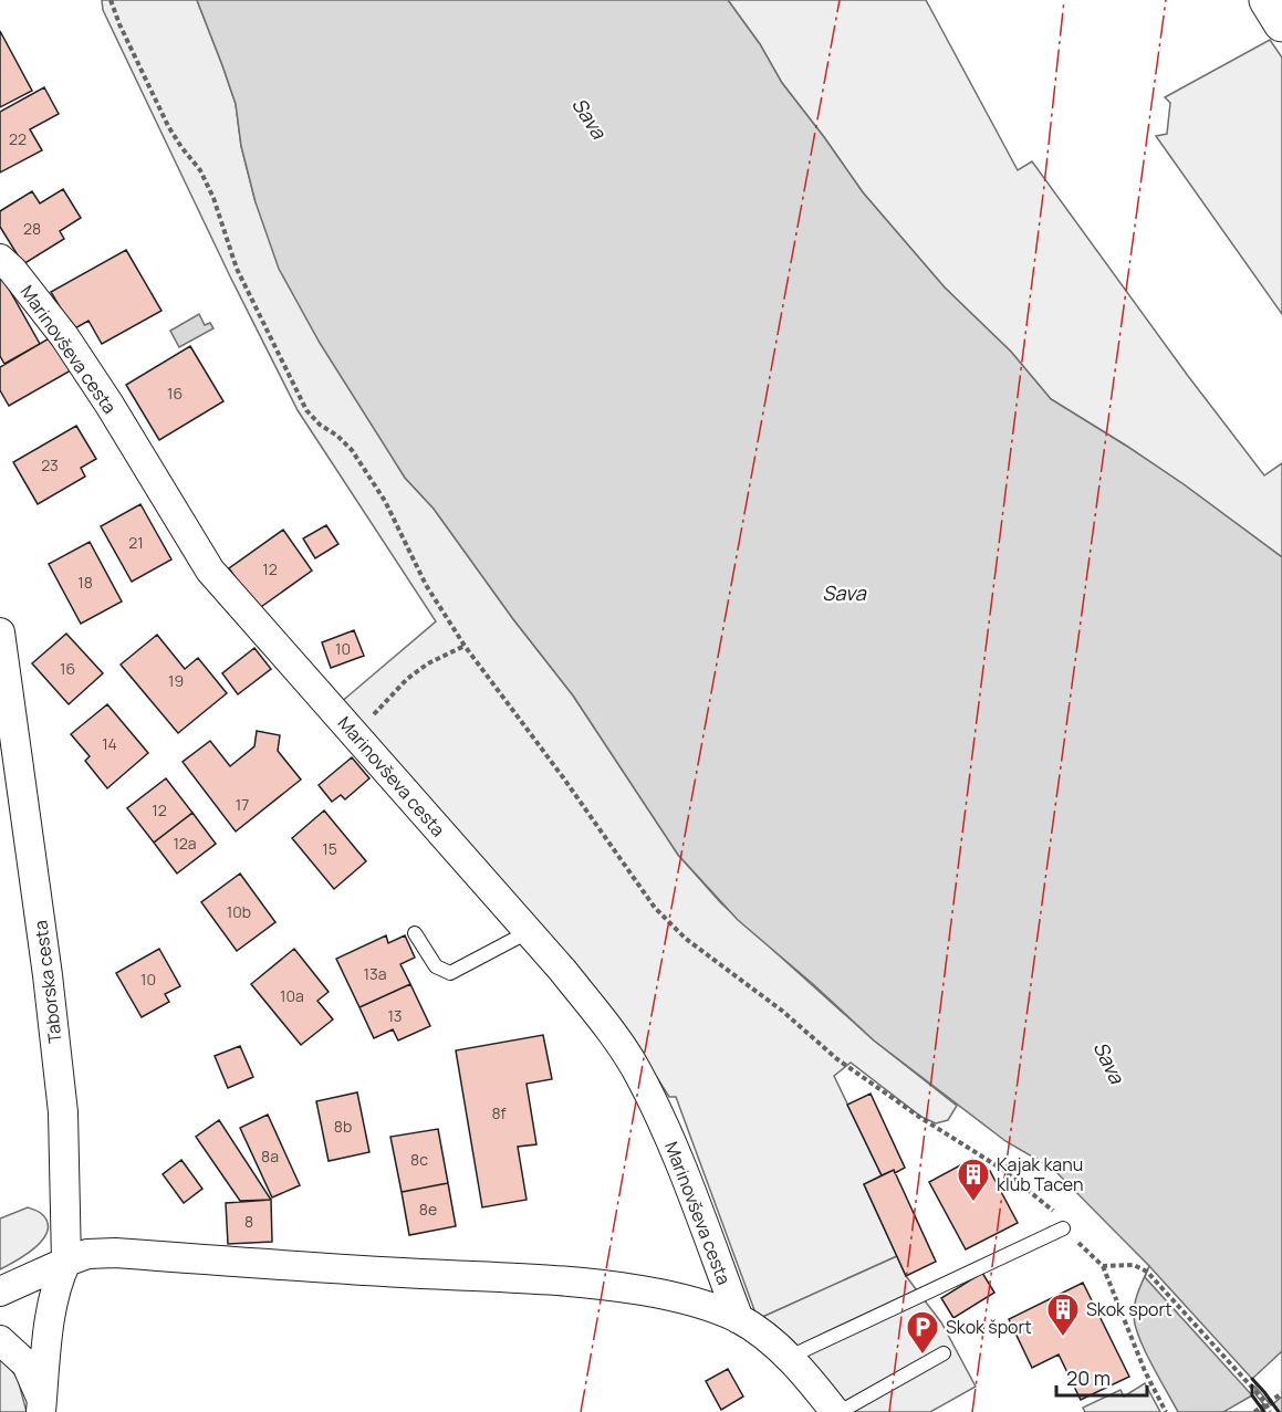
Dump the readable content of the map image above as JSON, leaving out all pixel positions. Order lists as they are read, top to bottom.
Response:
{
  "streets": {
    "street": ["Marinovševa cesta", "Taborska cesta"]
  },
  "crossings": [
    ["Marinovševa cesta", "Taborska cesta"]
  ],
  "water": ["Sava"],
  "places": {
    "building": ["Kajak kanu klub Tacen", "Skok sport"],
    "parking": ["Skok šport"]
  },
  "house_numbers": [
    "22",
    "28",
    "16",
    "23",
    "21",
    "12",
    "18",
    "10",
    "16",
    "19",
    "14",
    "17",
    "12",
    "12a",
    "15",
    "10b",
    "13a",
    "10",
    "10a",
    "13",
    "8f",
    "8b",
    "8a",
    "8c",
    "8e",
    "8"
  ],
  "scale_bar": "20 m"
}
